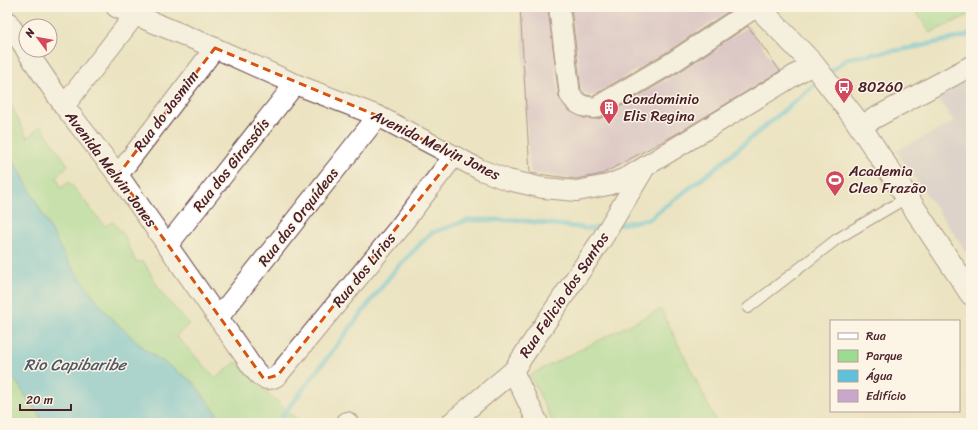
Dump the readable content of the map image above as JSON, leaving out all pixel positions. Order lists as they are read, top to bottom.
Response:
{
  "streets": {
    "street": [
      "Rua do Jasmim",
      "Avenida Melvin Jones",
      "Rua dos Girassóis",
      "Rua das Orquídeas",
      "Rua dos Lírios",
      "Rua Felicio dos Santos"
    ]
  },
  "crossings": [
    ["Rua do Jasmim", "Avenida Melvin Jones"],
    ["Avenida Melvin Jones", "Rua dos Girassóis"],
    ["Avenida Melvin Jones", "Rua das Orquídeas"],
    ["Avenida Melvin Jones", "Rua dos Lírios"],
    ["Avenida Melvin Jones", "Rua Felicio dos Santos"]
  ],
  "water": ["Rio Capibaribe"],
  "places": {
    "bus stop": ["80260"],
    "building": ["Condominio Elis Regina"],
    "sports": ["Academia Cleo Frazão"]
  },
  "legend": [
    "Rua",
    "Parque",
    "Água",
    "Edifício"
  ],
  "scale_bar": "20 m",
  "north": "top left"
}
